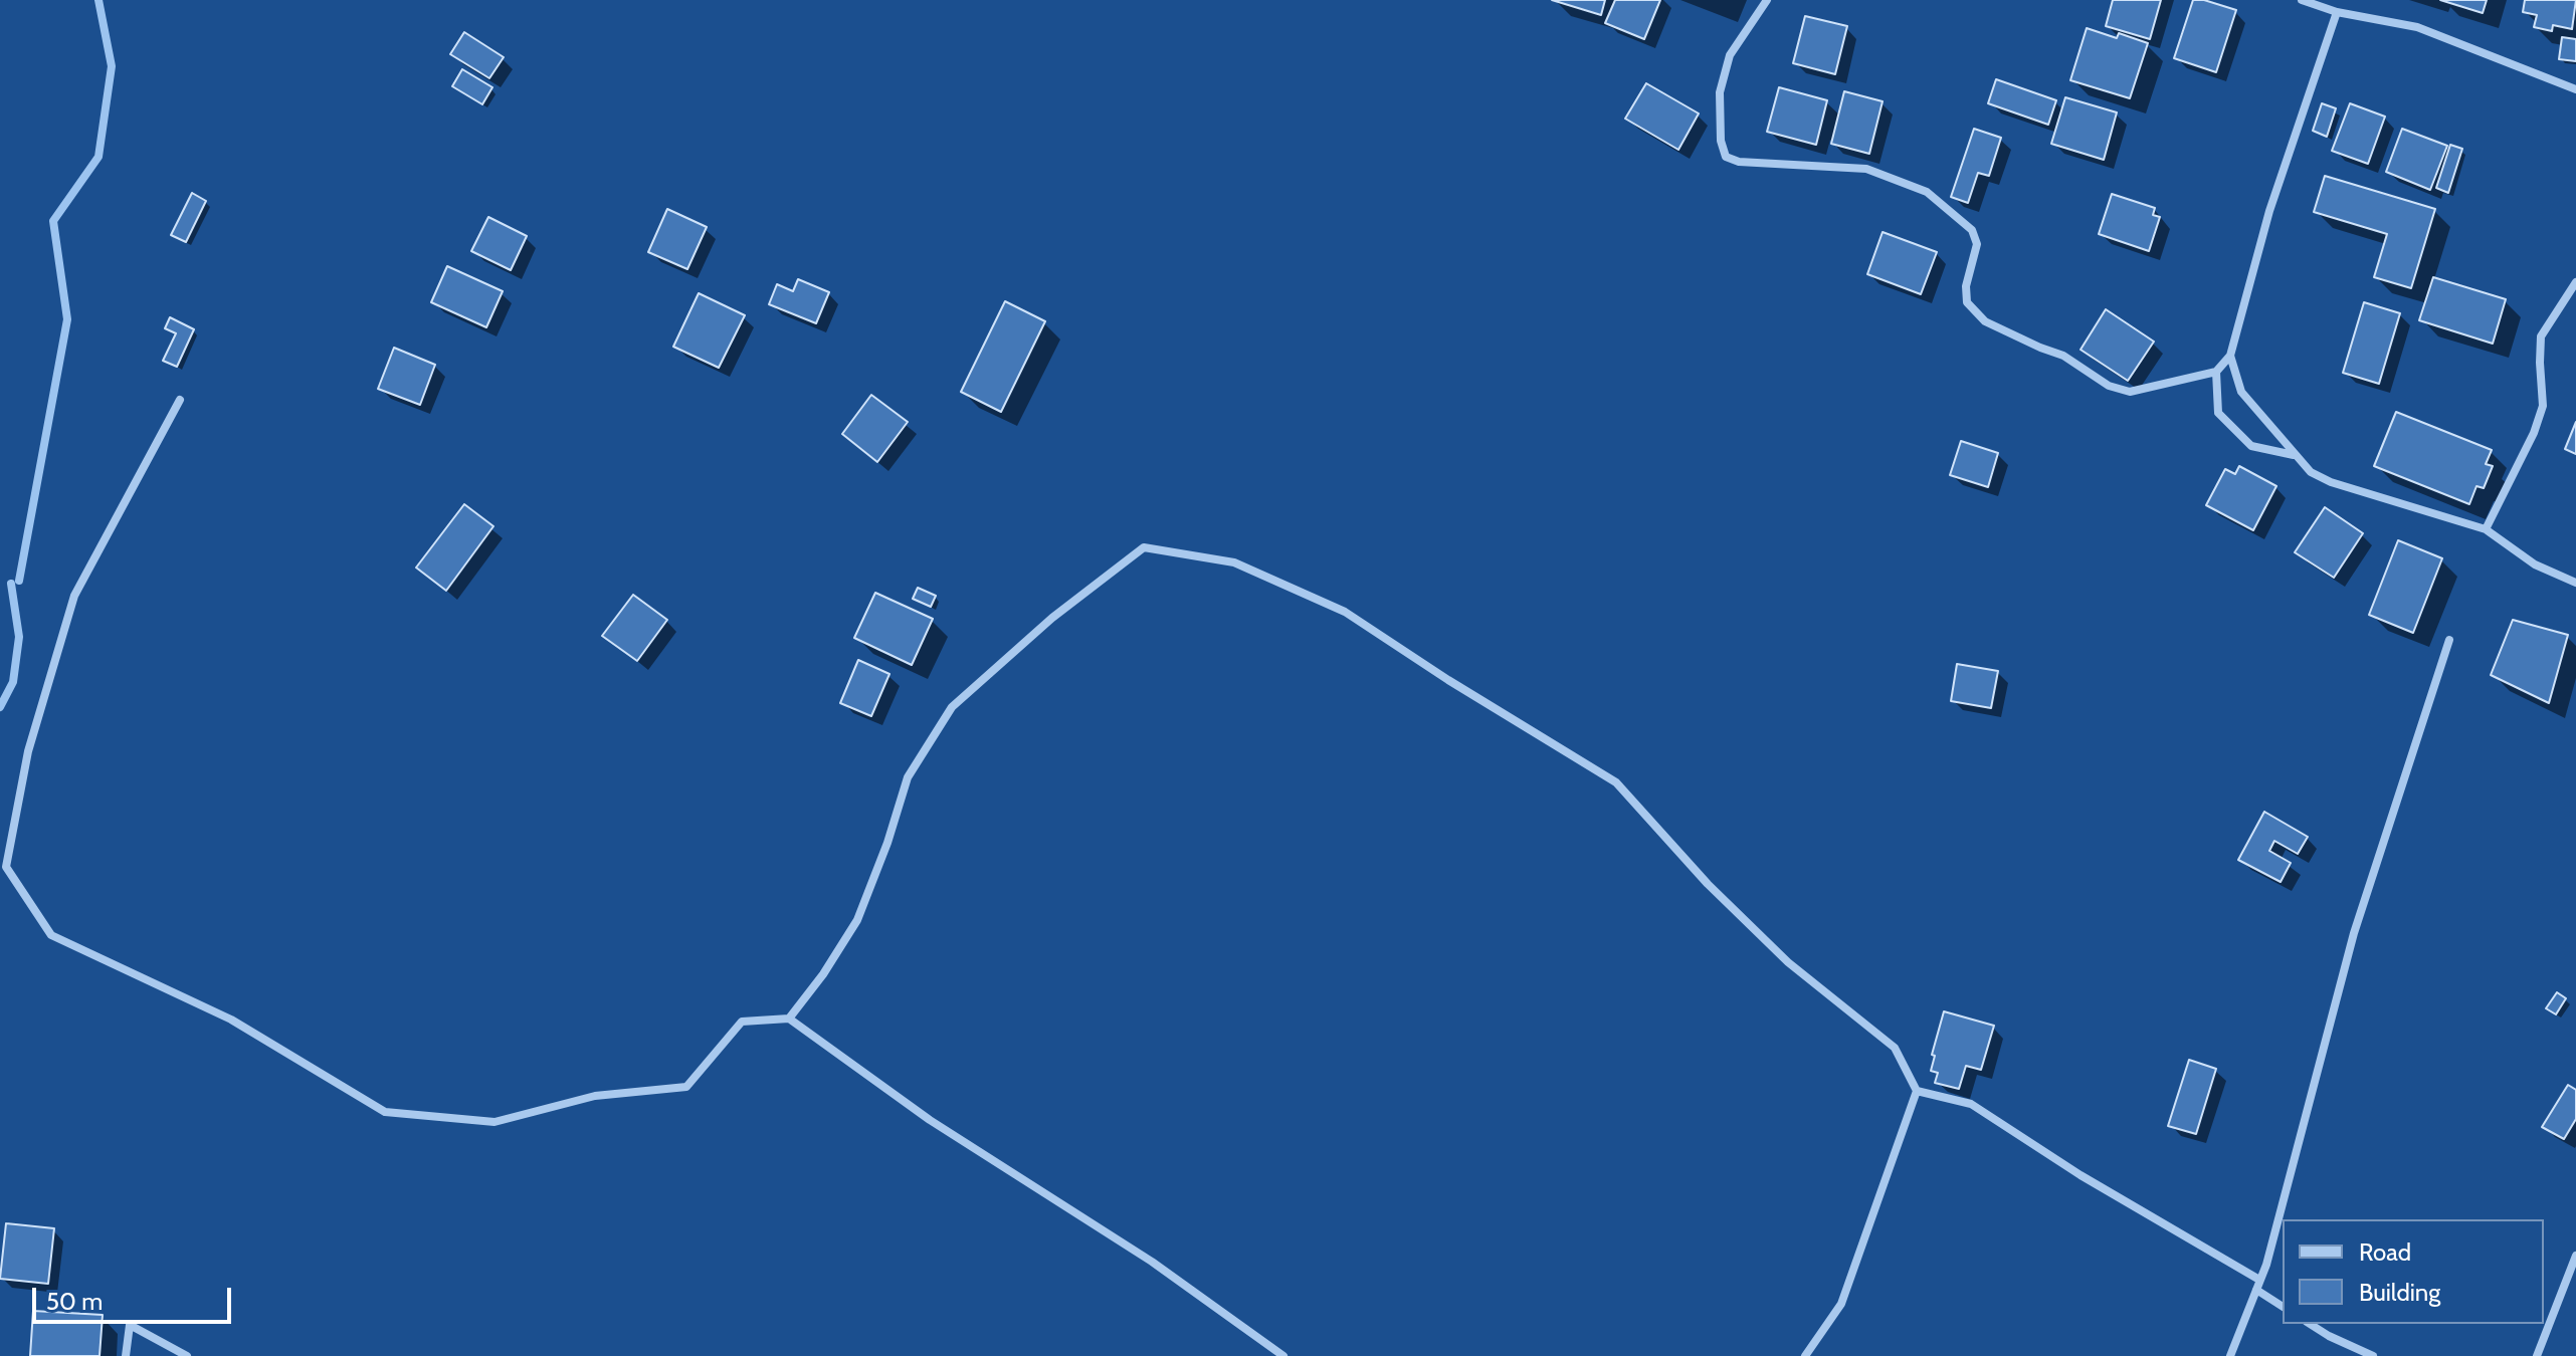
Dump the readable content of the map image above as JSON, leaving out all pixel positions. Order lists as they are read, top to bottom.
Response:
{
  "legend": ["Road", "Building"],
  "scale_bar": "50 m"
}
